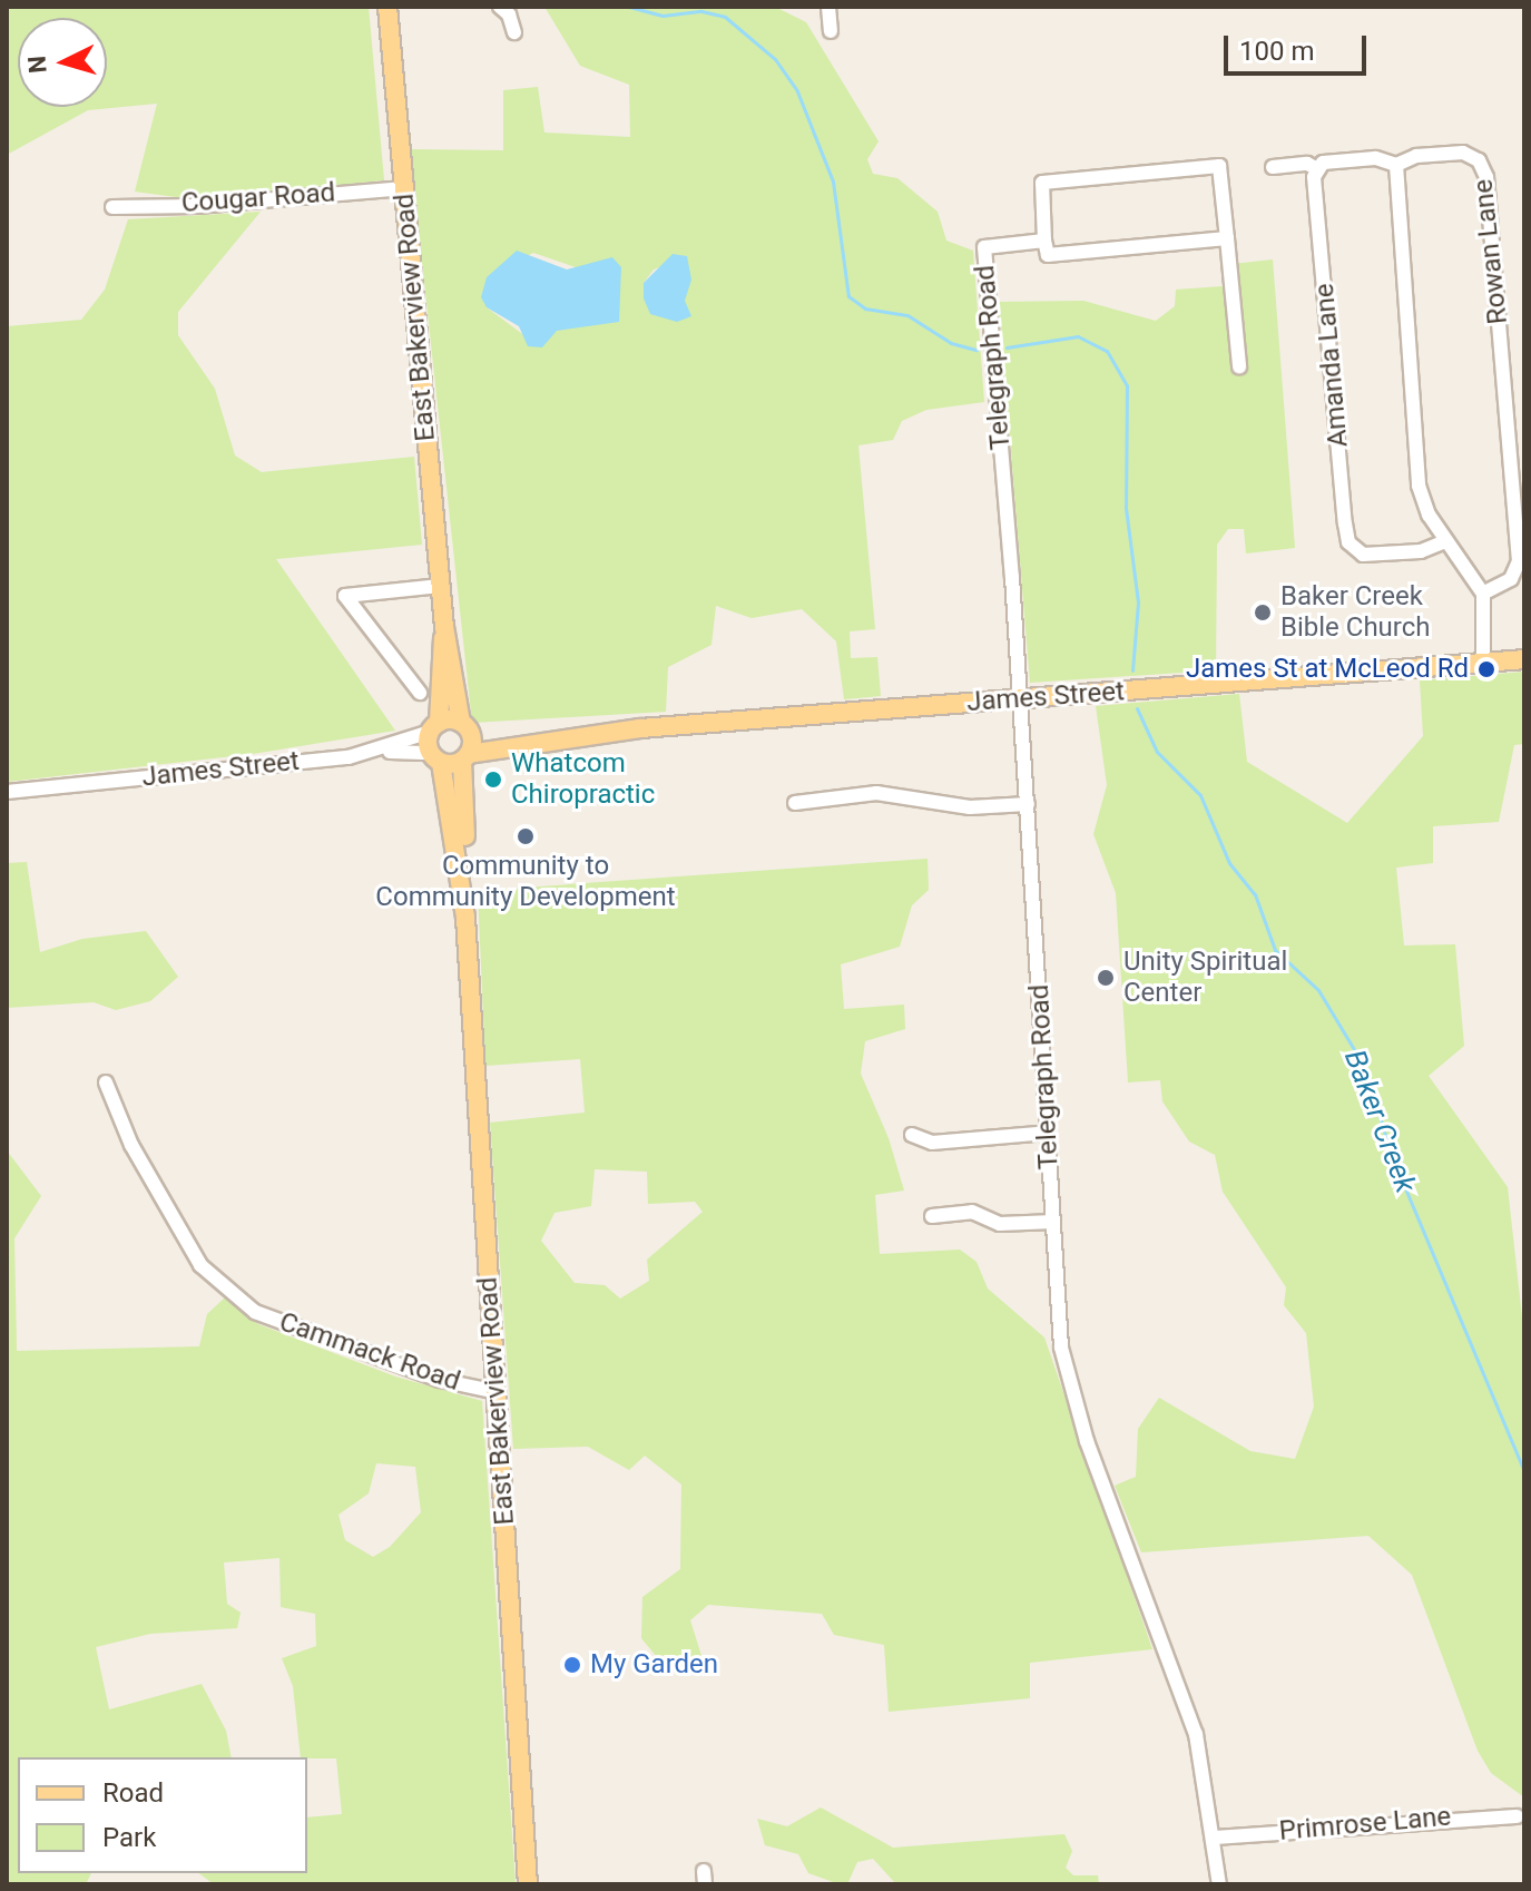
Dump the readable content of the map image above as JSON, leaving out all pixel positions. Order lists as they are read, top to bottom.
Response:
{
  "streets": {
    "main road": ["East Bakerview Road", "James Street"],
    "street": [
      "Cougar Road",
      "Rowan Lane",
      "Telegraph Road",
      "Amanda Lane",
      "Cammack Road",
      "Primrose Lane"
    ]
  },
  "crossings": [
    ["Cougar Road", "East Bakerview Road"],
    ["East Bakerview Road", "James Street"],
    ["East Bakerview Road", "Cammack Road"],
    ["Telegraph Road", "James Street"],
    ["Telegraph Road", "Primrose Lane"]
  ],
  "water": ["Baker Creek"],
  "places": [
    "Baker Creek Bible Church",
    "James St at McLeod Rd",
    "Whatcom Chiropractic",
    "Community to Community Development",
    "Unity Spiritual Center",
    "My Garden"
  ],
  "legend": ["Road", "Park"],
  "scale_bar": "100 m",
  "north": "left"
}
